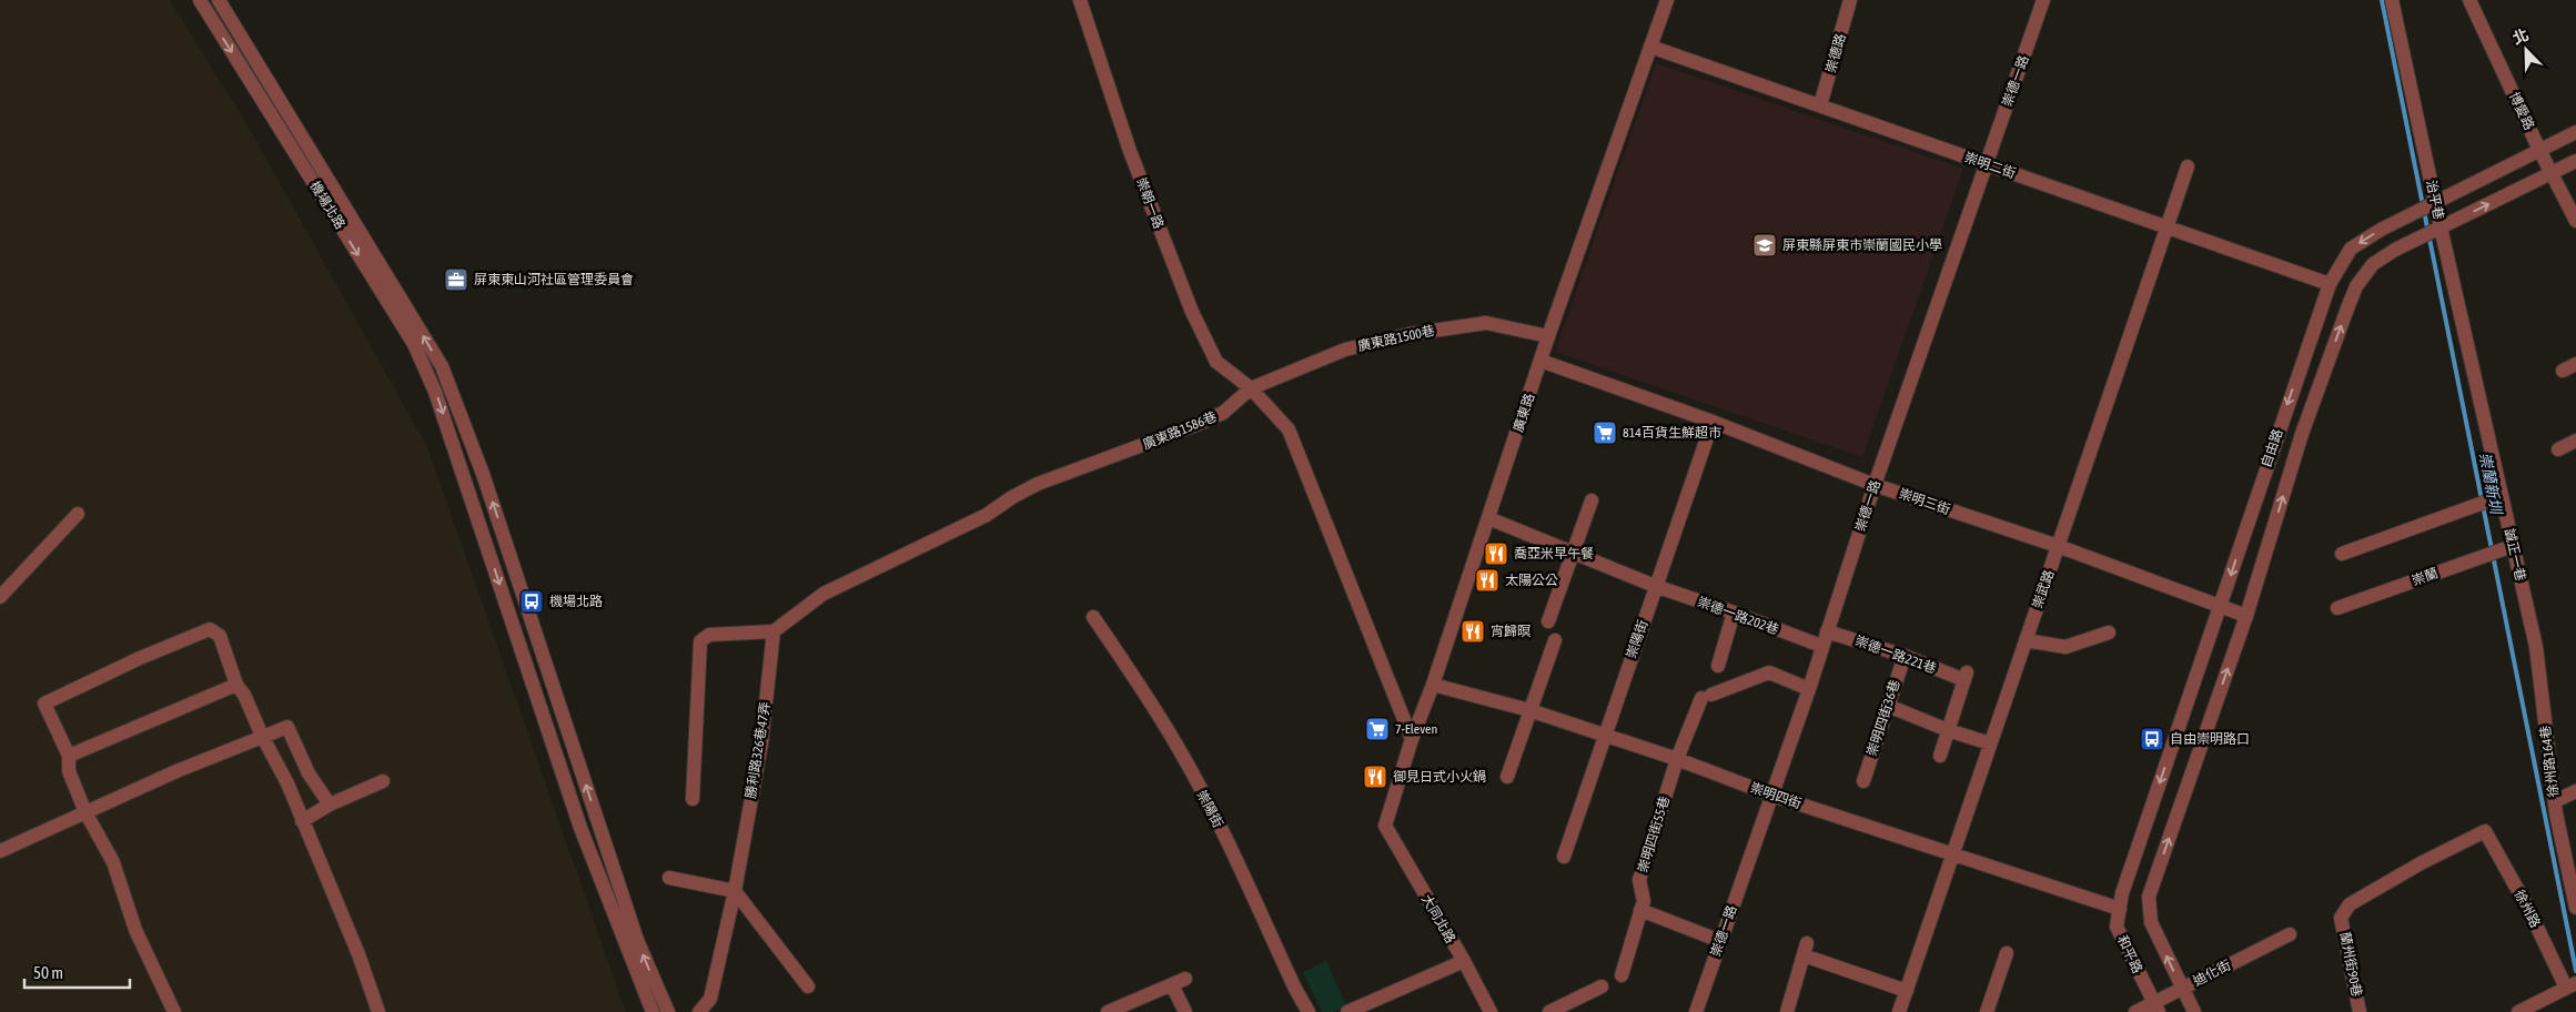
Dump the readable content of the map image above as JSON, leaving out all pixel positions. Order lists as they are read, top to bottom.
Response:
{
  "streets": {
    "street": [
      "崇德路",
      "崇德一路",
      "博愛路",
      "崇明二街",
      "治平巷",
      "崇朝一路",
      "機場北路",
      "廣東路1500巷",
      "廣東路",
      "廣東路1586巷",
      "自由路",
      "崇明三街",
      "誠正一巷",
      "崇蘭",
      "崇武路",
      "崇德一路202巷",
      "崇陽街",
      "崇德一路221巷",
      "崇明四街36巷",
      "勝利路326巷47弄",
      "徐州路164巷",
      "崇明四街",
      "崇明四街55巷",
      "徐州路",
      "大同北路",
      "和平路",
      "蘭州街90巷",
      "迪化街"
    ]
  },
  "crossings": [
    ["崇德路", "崇明二街"],
    ["崇德一路", "崇明二街"],
    ["崇德一路", "崇明三街"],
    ["崇德一路", "崇德一路202巷"],
    ["崇德一路", "崇德一路221巷"],
    ["崇德一路", "崇明四街"],
    ["崇德一路", "崇明四街55巷"],
    ["博愛路", "自由路"],
    ["崇明二街", "廣東路"],
    ["崇明二街", "自由路"],
    ["崇明二街", "崇武路"],
    ["治平巷", "自由路"],
    ["治平巷", "誠正一巷"],
    ["崇朝一路", "廣東路1500巷"],
    ["崇朝一路", "廣東路1586巷"],
    ["廣東路1500巷", "廣東路"],
    ["廣東路1500巷", "廣東路1586巷"],
    ["廣東路", "崇明三街"],
    ["廣東路", "崇德一路202巷"],
    ["廣東路", "崇明四街"],
    ["廣東路", "大同北路"],
    ["廣東路1586巷", "勝利路326巷47弄"],
    ["自由路", "崇明三街"],
    ["自由路", "和平路"],
    ["自由路", "迪化街"],
    ["崇明三街", "崇武路"],
    ["崇明三街", "崇陽街"],
    ["誠正一巷", "崇蘭"],
    ["誠正一巷", "徐州路164巷"],
    ["崇武路", "崇明四街"],
    ["崇德一路202巷", "崇陽街"],
    ["崇陽街", "崇明四街"],
    ["崇德一路221巷", "崇明四街36巷"],
    ["崇明四街", "崇明四街55巷"],
    ["崇明四街", "和平路"],
    ["徐州路", "蘭州街90巷"],
    ["和平路", "迪化街"]
  ],
  "water": ["崇蘭新圳"],
  "places": {
    "school or university": ["屏東縣屏東市崇蘭國民小學"],
    "office": ["屏東東山河社區管理委員會"],
    "supermarket": ["814百貨生鮮超市", "7-Eleven"],
    "restaurant": [
      "喬亞米早午餐",
      "太陽公公",
      "宵歸暝",
      "御見日式小火鍋"
    ],
    "bus stop": ["機場北路", "自由崇明路口"]
  },
  "scale_bar": "50 m",
  "north": "top left"
}
